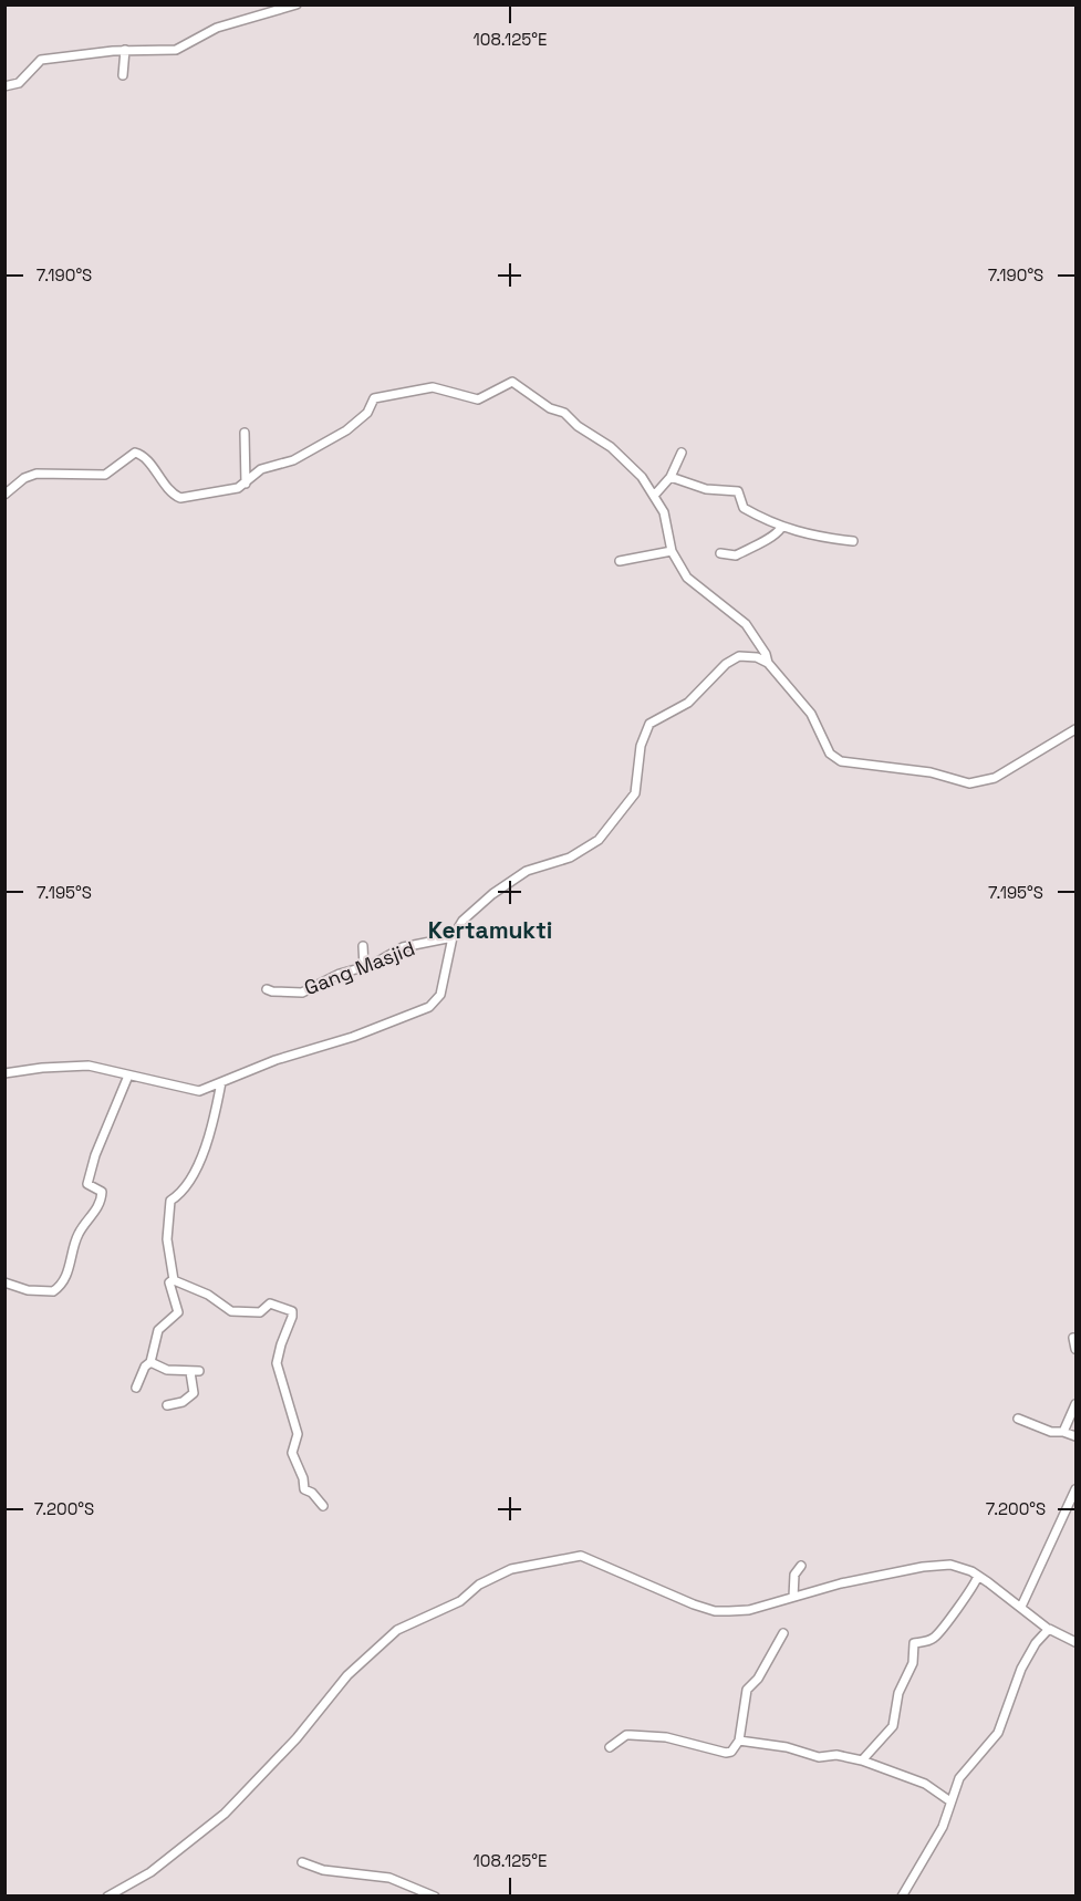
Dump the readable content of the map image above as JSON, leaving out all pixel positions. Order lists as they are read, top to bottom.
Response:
{
  "streets": {
    "street": ["Gang Masjid"]
  },
  "districts": ["Kertamukti"],
  "coordinates": [
    "108.125°E",
    "7.190°S",
    "7.195°S",
    "7.200°S"
  ]
}
